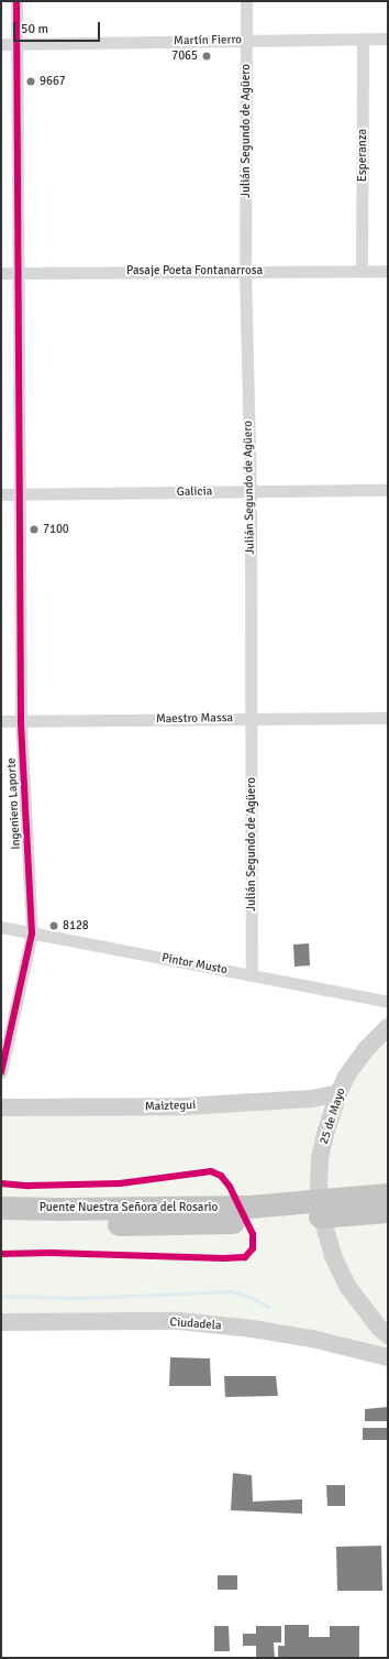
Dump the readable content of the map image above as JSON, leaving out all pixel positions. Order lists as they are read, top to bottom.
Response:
{
  "streets": {
    "highway": ["Puente Nuestra Señora del Rosario"],
    "main road": ["Maiztegui", "25 de Mayo", "Ciudadela"],
    "street": [
      "Martín Fierro",
      "Julián Segundo de Agüero",
      "Esperanza",
      "Pasaje Poeta Fontanarrosa",
      "Galicia",
      "Maestro Massa",
      "Ingeniero Laporte",
      "Pintor Musto"
    ]
  },
  "crossings": [
    ["Martín Fierro", "Julián Segundo de Agüero"],
    ["Martín Fierro", "Esperanza"],
    ["Martín Fierro", "Ingeniero Laporte"],
    ["Julián Segundo de Agüero", "Pasaje Poeta Fontanarrosa"],
    ["Julián Segundo de Agüero", "Galicia"],
    ["Julián Segundo de Agüero", "Maestro Massa"],
    ["Julián Segundo de Agüero", "Pintor Musto"],
    ["Esperanza", "Pasaje Poeta Fontanarrosa"],
    ["Pasaje Poeta Fontanarrosa", "Ingeniero Laporte"],
    ["Galicia", "Ingeniero Laporte"],
    ["Maestro Massa", "Ingeniero Laporte"],
    ["Ingeniero Laporte", "Pintor Musto"],
    ["Maiztegui", "25 de Mayo"]
  ],
  "places": [
    "7065",
    "9667",
    "7100",
    "8128"
  ],
  "scale_bar": "50 m"
}
